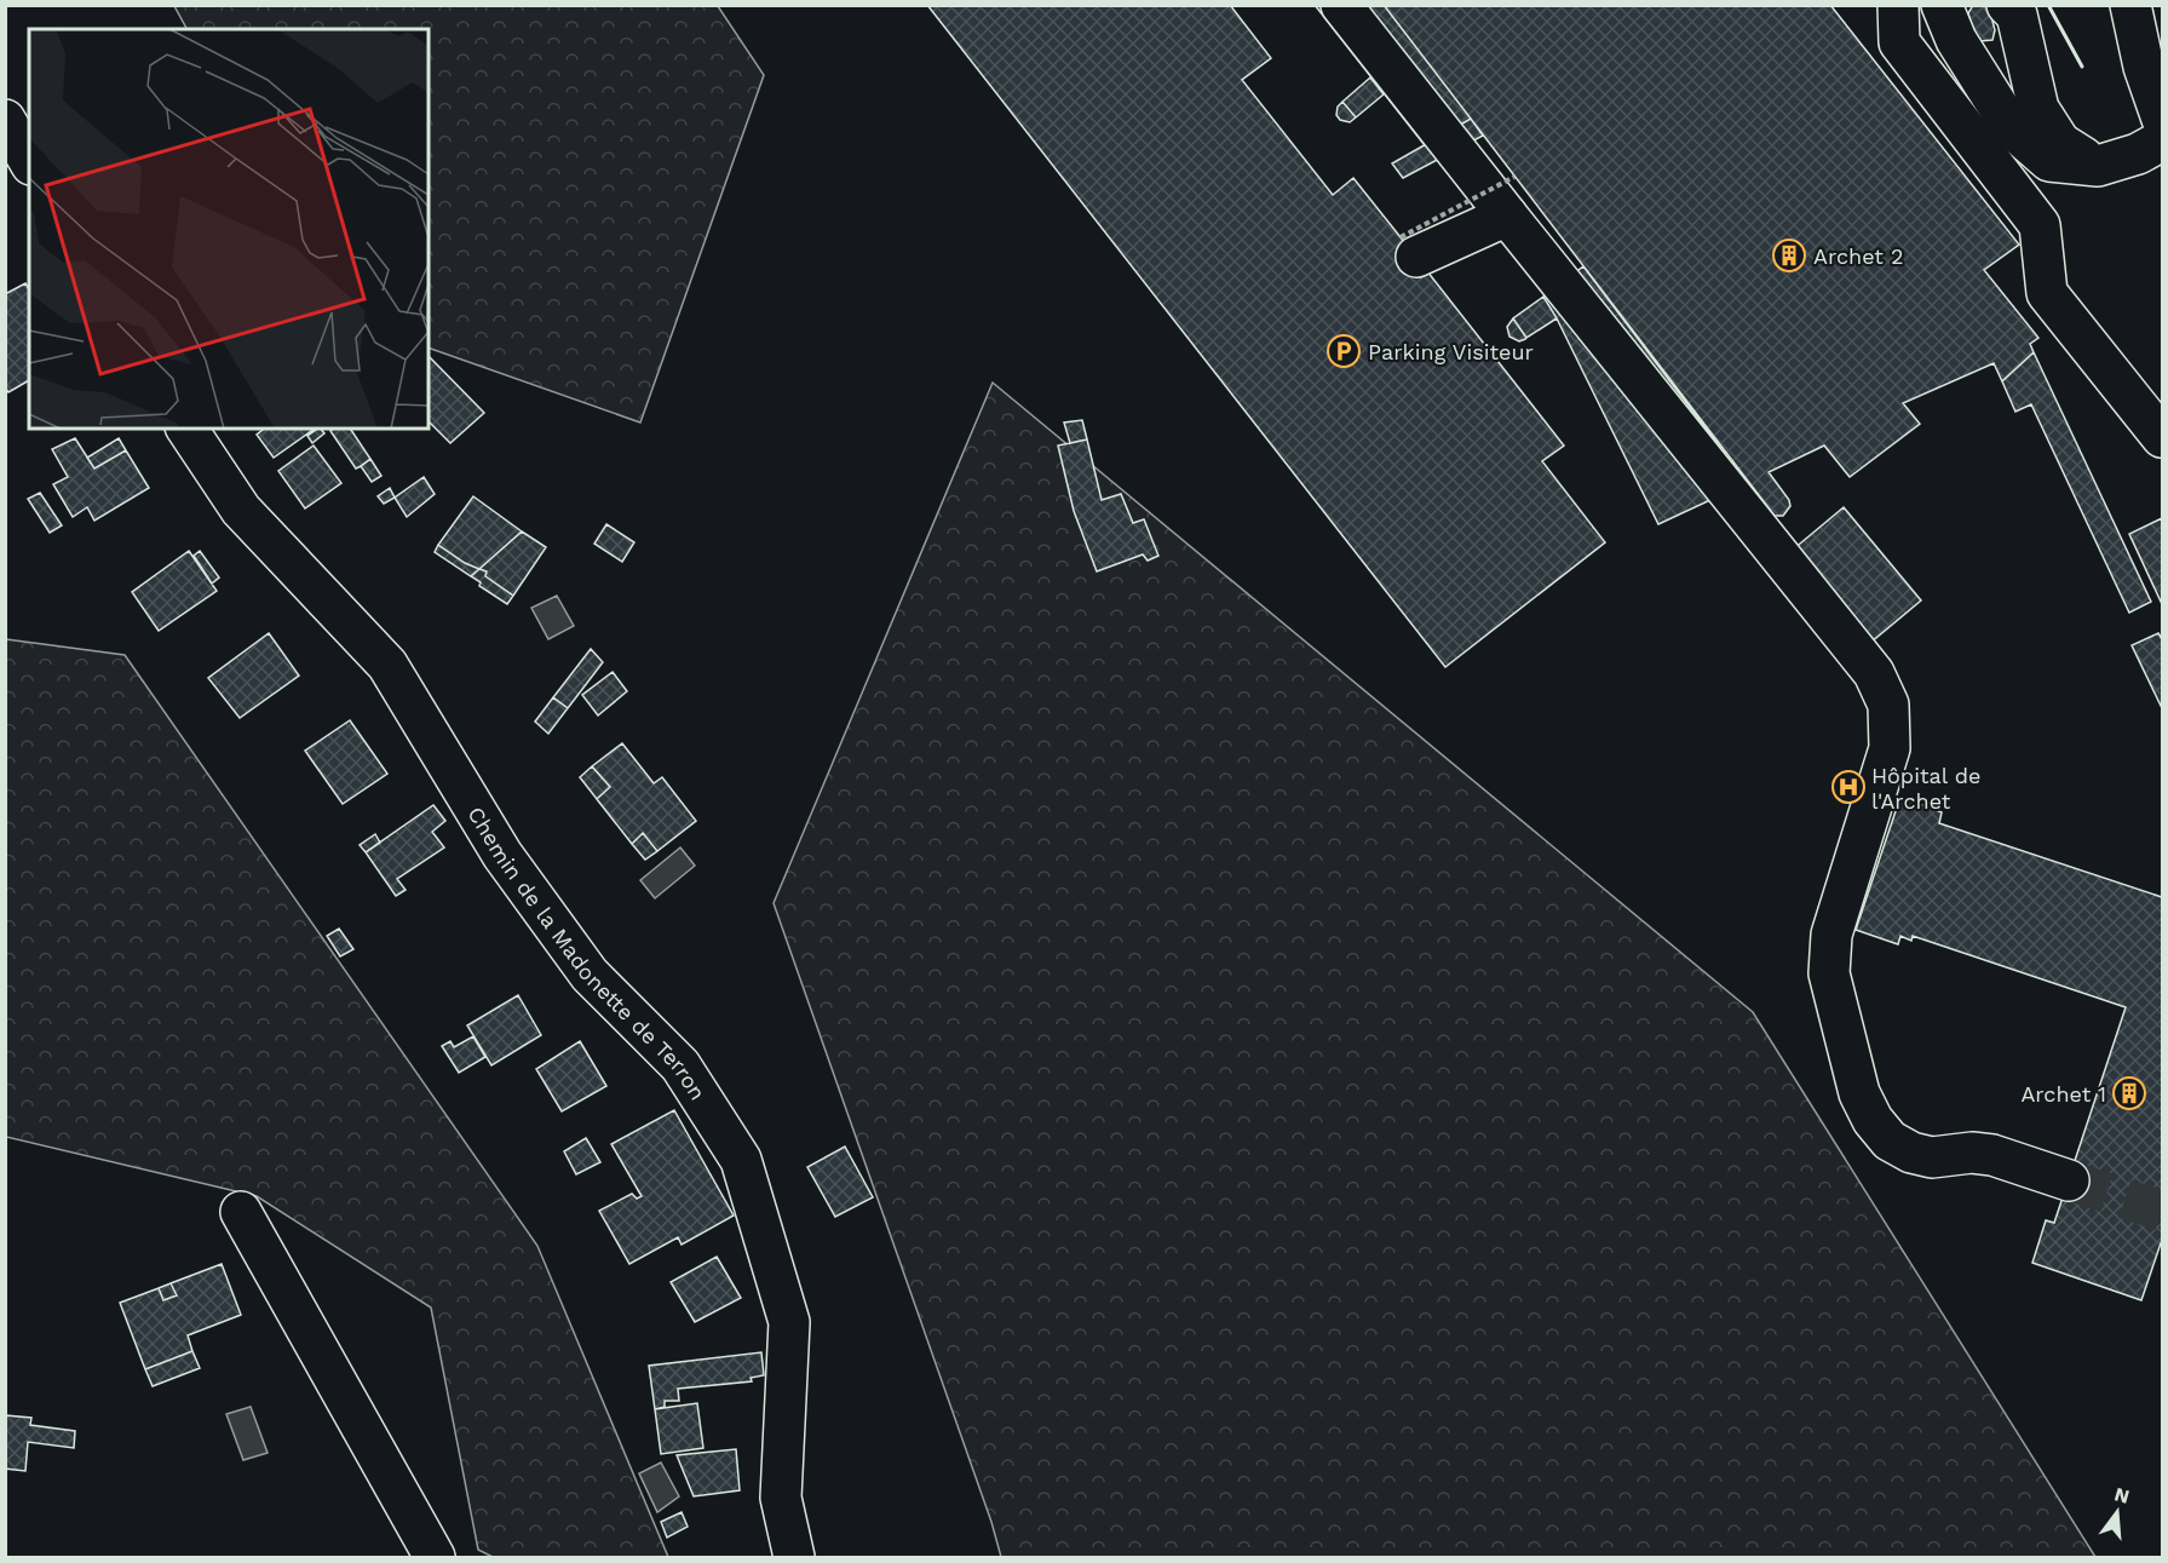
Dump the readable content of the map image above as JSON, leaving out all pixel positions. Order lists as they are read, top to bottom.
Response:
{
  "streets": {
    "street": ["Chemin de la Madonette de Terron"]
  },
  "places": {
    "building": ["Archet 2", "Archet 1"],
    "parking": ["Parking Visiteur"],
    "hospital": ["Hôpital de l'Archet"]
  },
  "north": "top"
}
